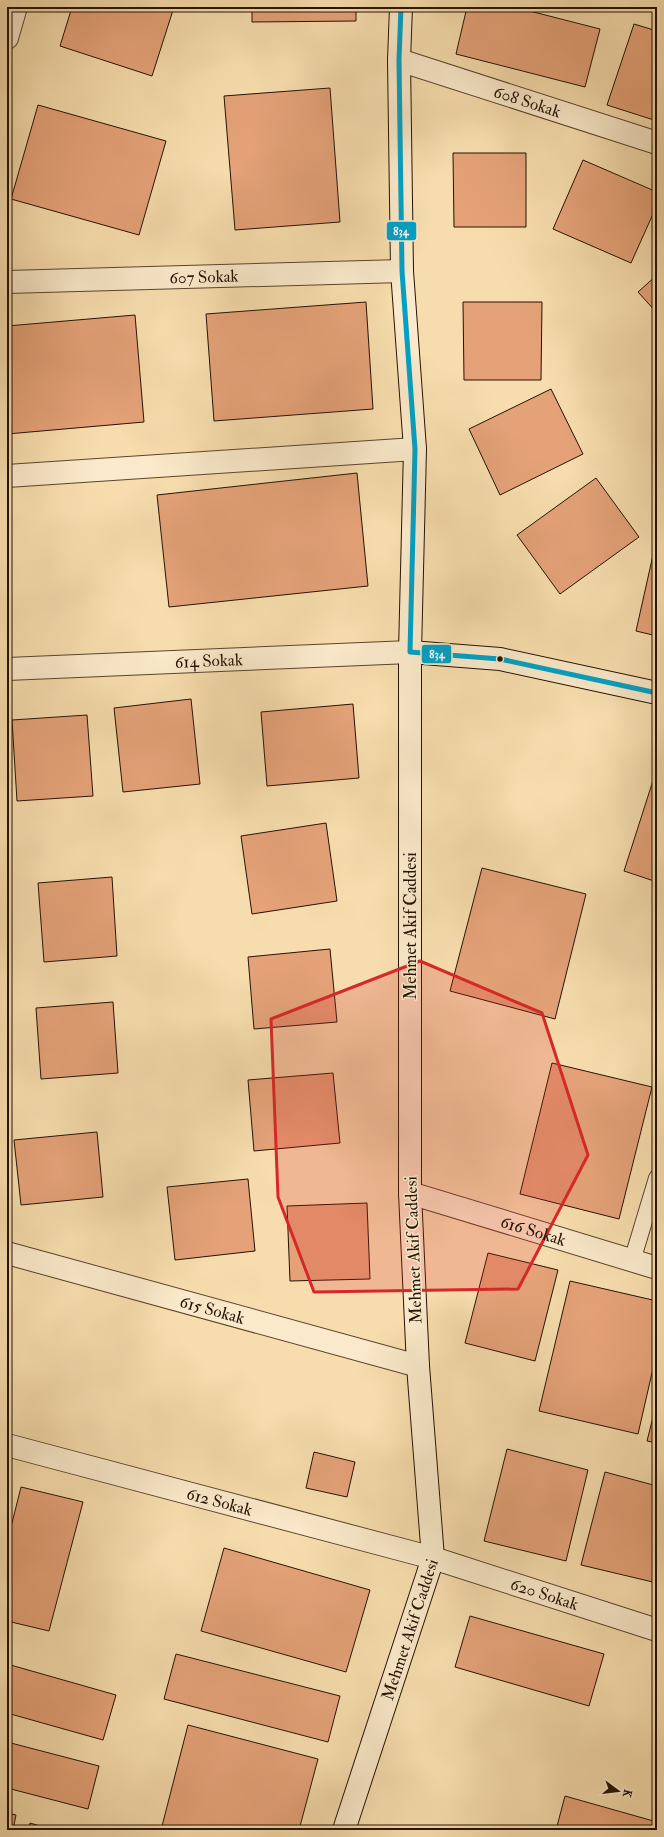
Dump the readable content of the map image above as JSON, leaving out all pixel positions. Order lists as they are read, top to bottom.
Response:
{
  "streets": {
    "street": [
      "608 Sokak",
      "607 Sokak",
      "614 Sokak",
      "Mehmet Akif Caddesi",
      "616 Sokak",
      "615 Sokak",
      "612 Sokak",
      "620 Sokak"
    ]
  },
  "crossings": [
    ["608 Sokak", "Mehmet Akif Caddesi"],
    ["607 Sokak", "Mehmet Akif Caddesi"],
    ["614 Sokak", "Mehmet Akif Caddesi"],
    ["Mehmet Akif Caddesi", "616 Sokak"],
    ["Mehmet Akif Caddesi", "615 Sokak"],
    ["Mehmet Akif Caddesi", "612 Sokak"],
    ["Mehmet Akif Caddesi", "620 Sokak"],
    ["612 Sokak", "620 Sokak"]
  ],
  "lines": ["transit line 834"],
  "north": "right"
}
